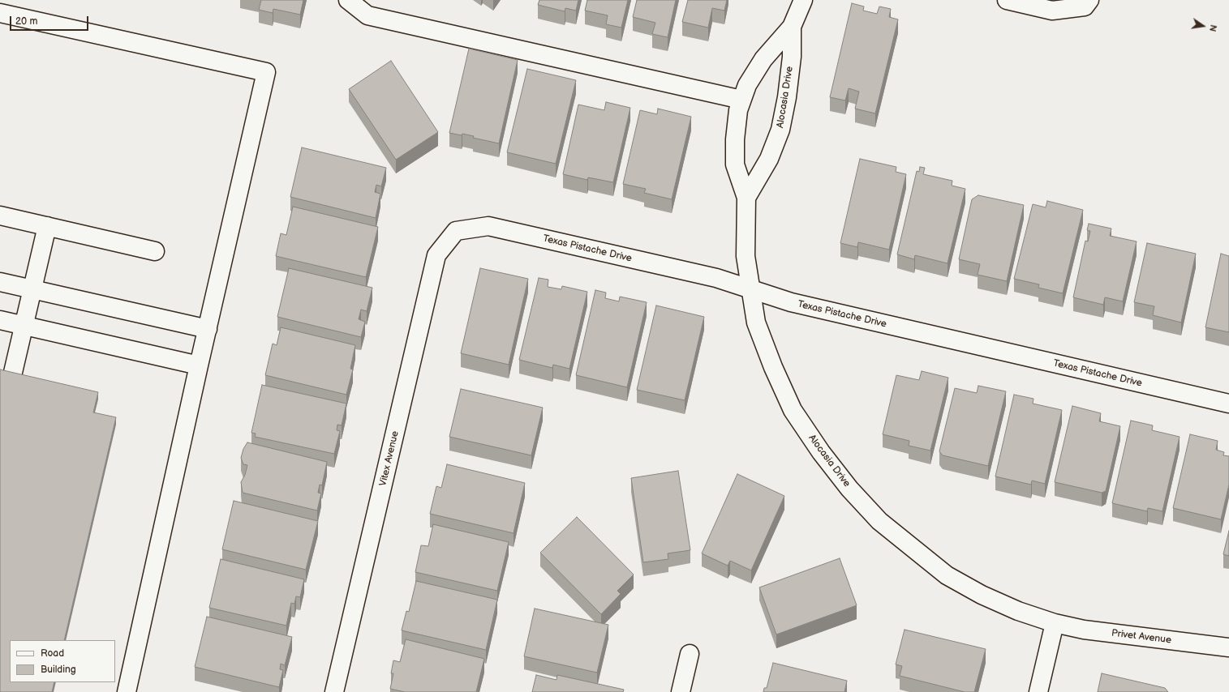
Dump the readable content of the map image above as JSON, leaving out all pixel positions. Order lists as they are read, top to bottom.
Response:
{
  "streets": {
    "street": [
      "Alocasia Drive",
      "Texas Pistache Drive",
      "Vitex Avenue",
      "Privet Avenue"
    ]
  },
  "crossings": [
    ["Alocasia Drive", "Texas Pistache Drive"],
    ["Alocasia Drive", "Privet Avenue"],
    ["Texas Pistache Drive", "Vitex Avenue"]
  ],
  "legend": ["Road", "Building"],
  "scale_bar": "20 m",
  "north": "right"
}
